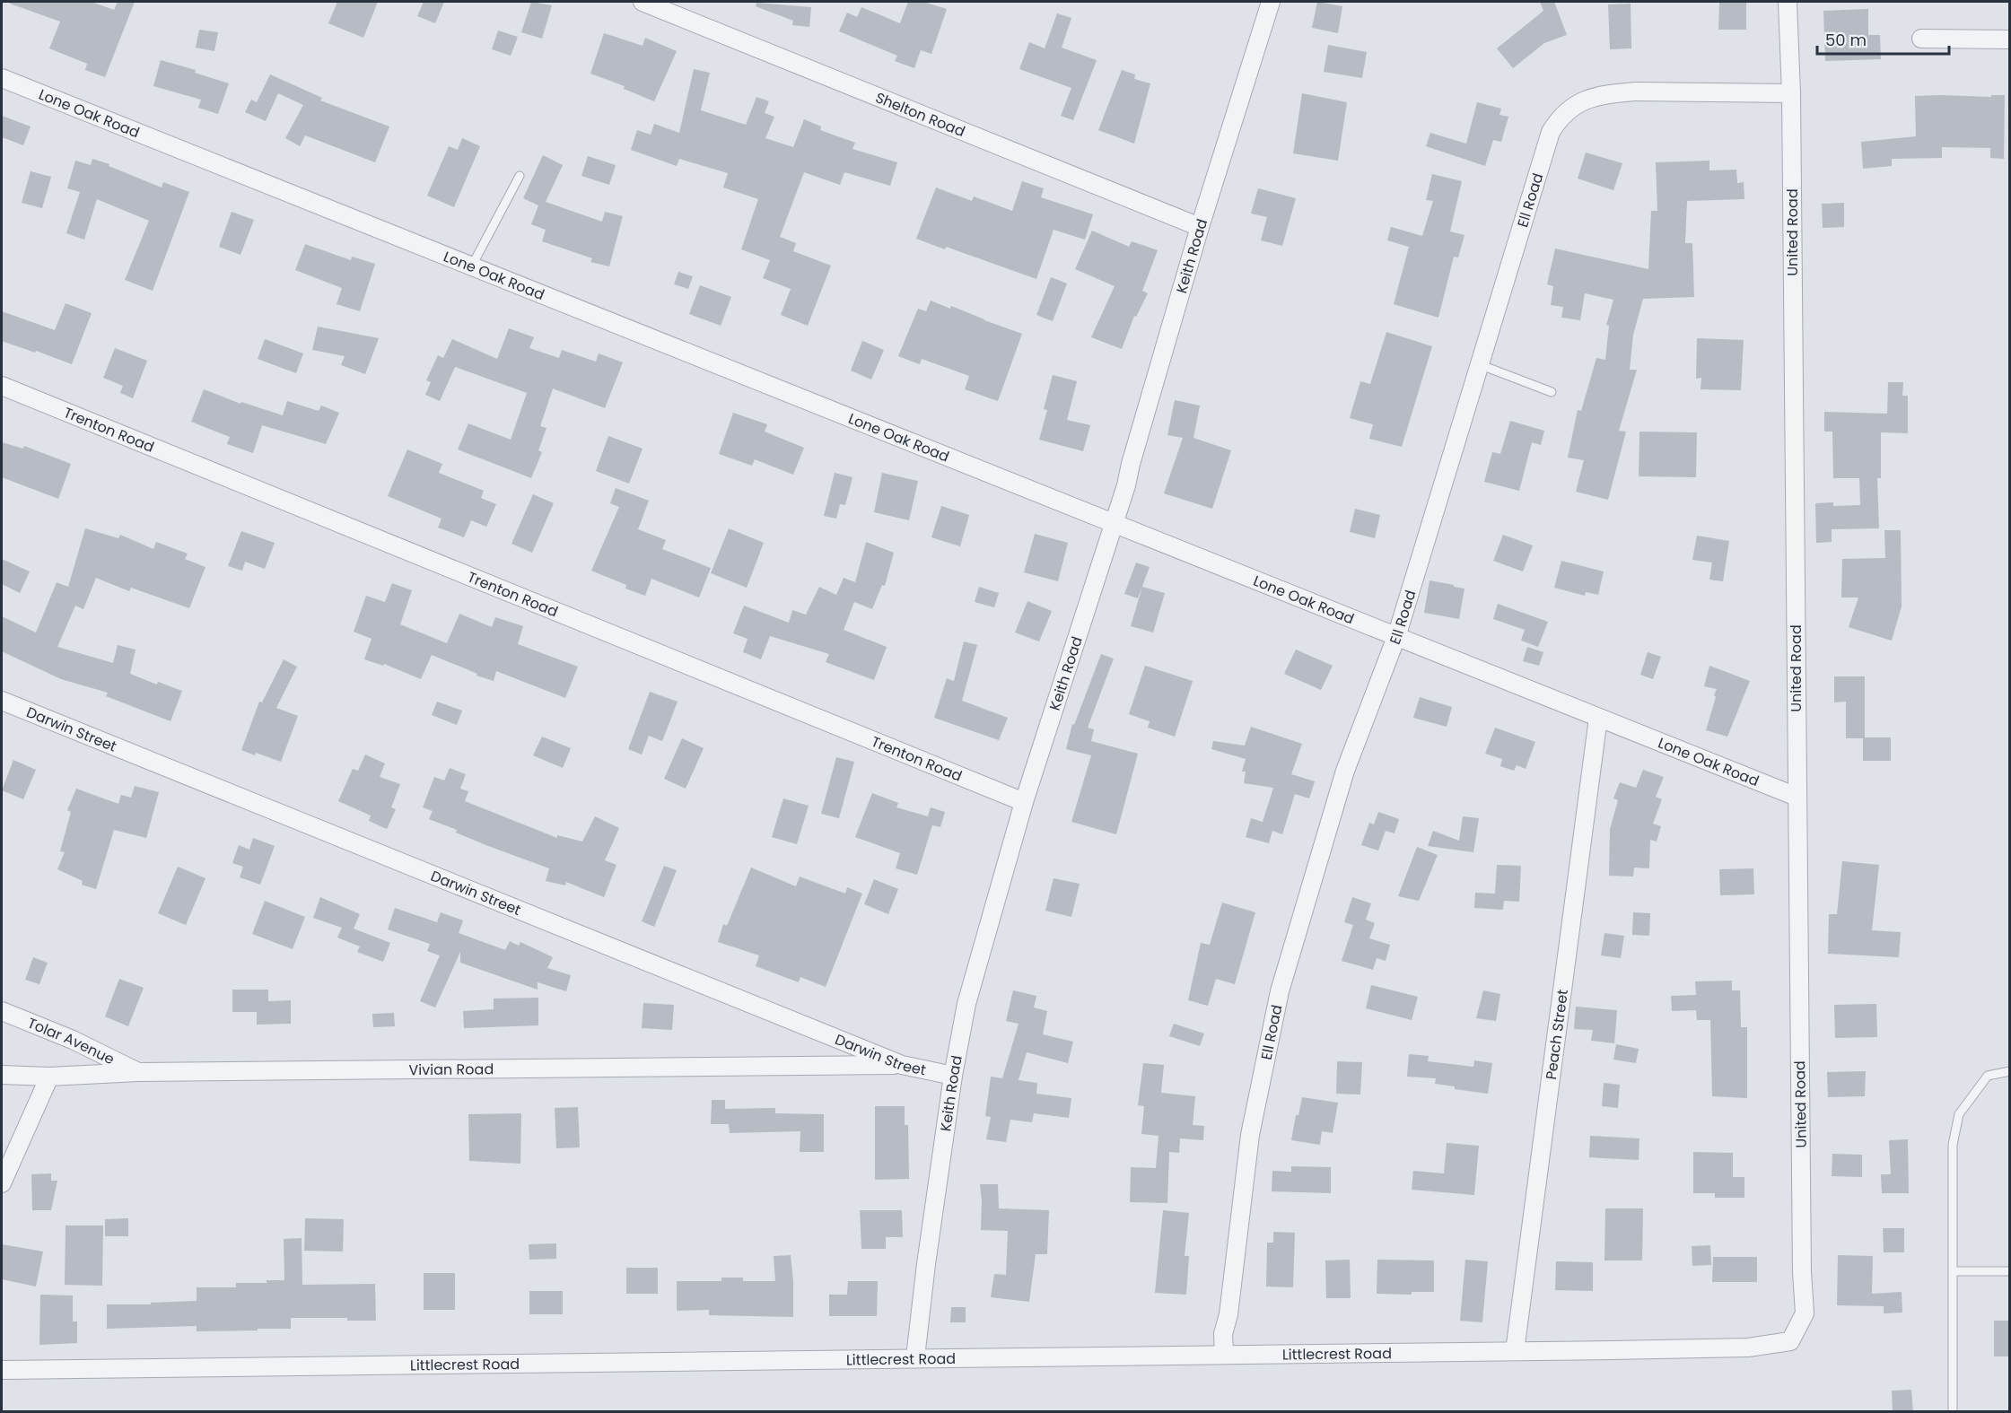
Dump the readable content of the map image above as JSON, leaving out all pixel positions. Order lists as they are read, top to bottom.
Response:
{
  "streets": {
    "street": [
      "Lone Oak Road",
      "Shelton Road",
      "Ell Road",
      "United Road",
      "Keith Road",
      "Trenton Road",
      "Darwin Street",
      "Peach Street",
      "Tolar Avenue",
      "Vivian Road",
      "Littlecrest Road"
    ]
  },
  "crossings": [
    ["Lone Oak Road", "Ell Road"],
    ["Lone Oak Road", "United Road"],
    ["Lone Oak Road", "Keith Road"],
    ["Lone Oak Road", "Peach Street"],
    ["Shelton Road", "Keith Road"],
    ["Ell Road", "United Road"],
    ["Ell Road", "Littlecrest Road"],
    ["United Road", "Littlecrest Road"],
    ["Keith Road", "Trenton Road"],
    ["Keith Road", "Darwin Street"],
    ["Keith Road", "Littlecrest Road"],
    ["Darwin Street", "Vivian Road"],
    ["Peach Street", "Littlecrest Road"],
    ["Tolar Avenue", "Vivian Road"]
  ],
  "scale_bar": "50 m"
}
